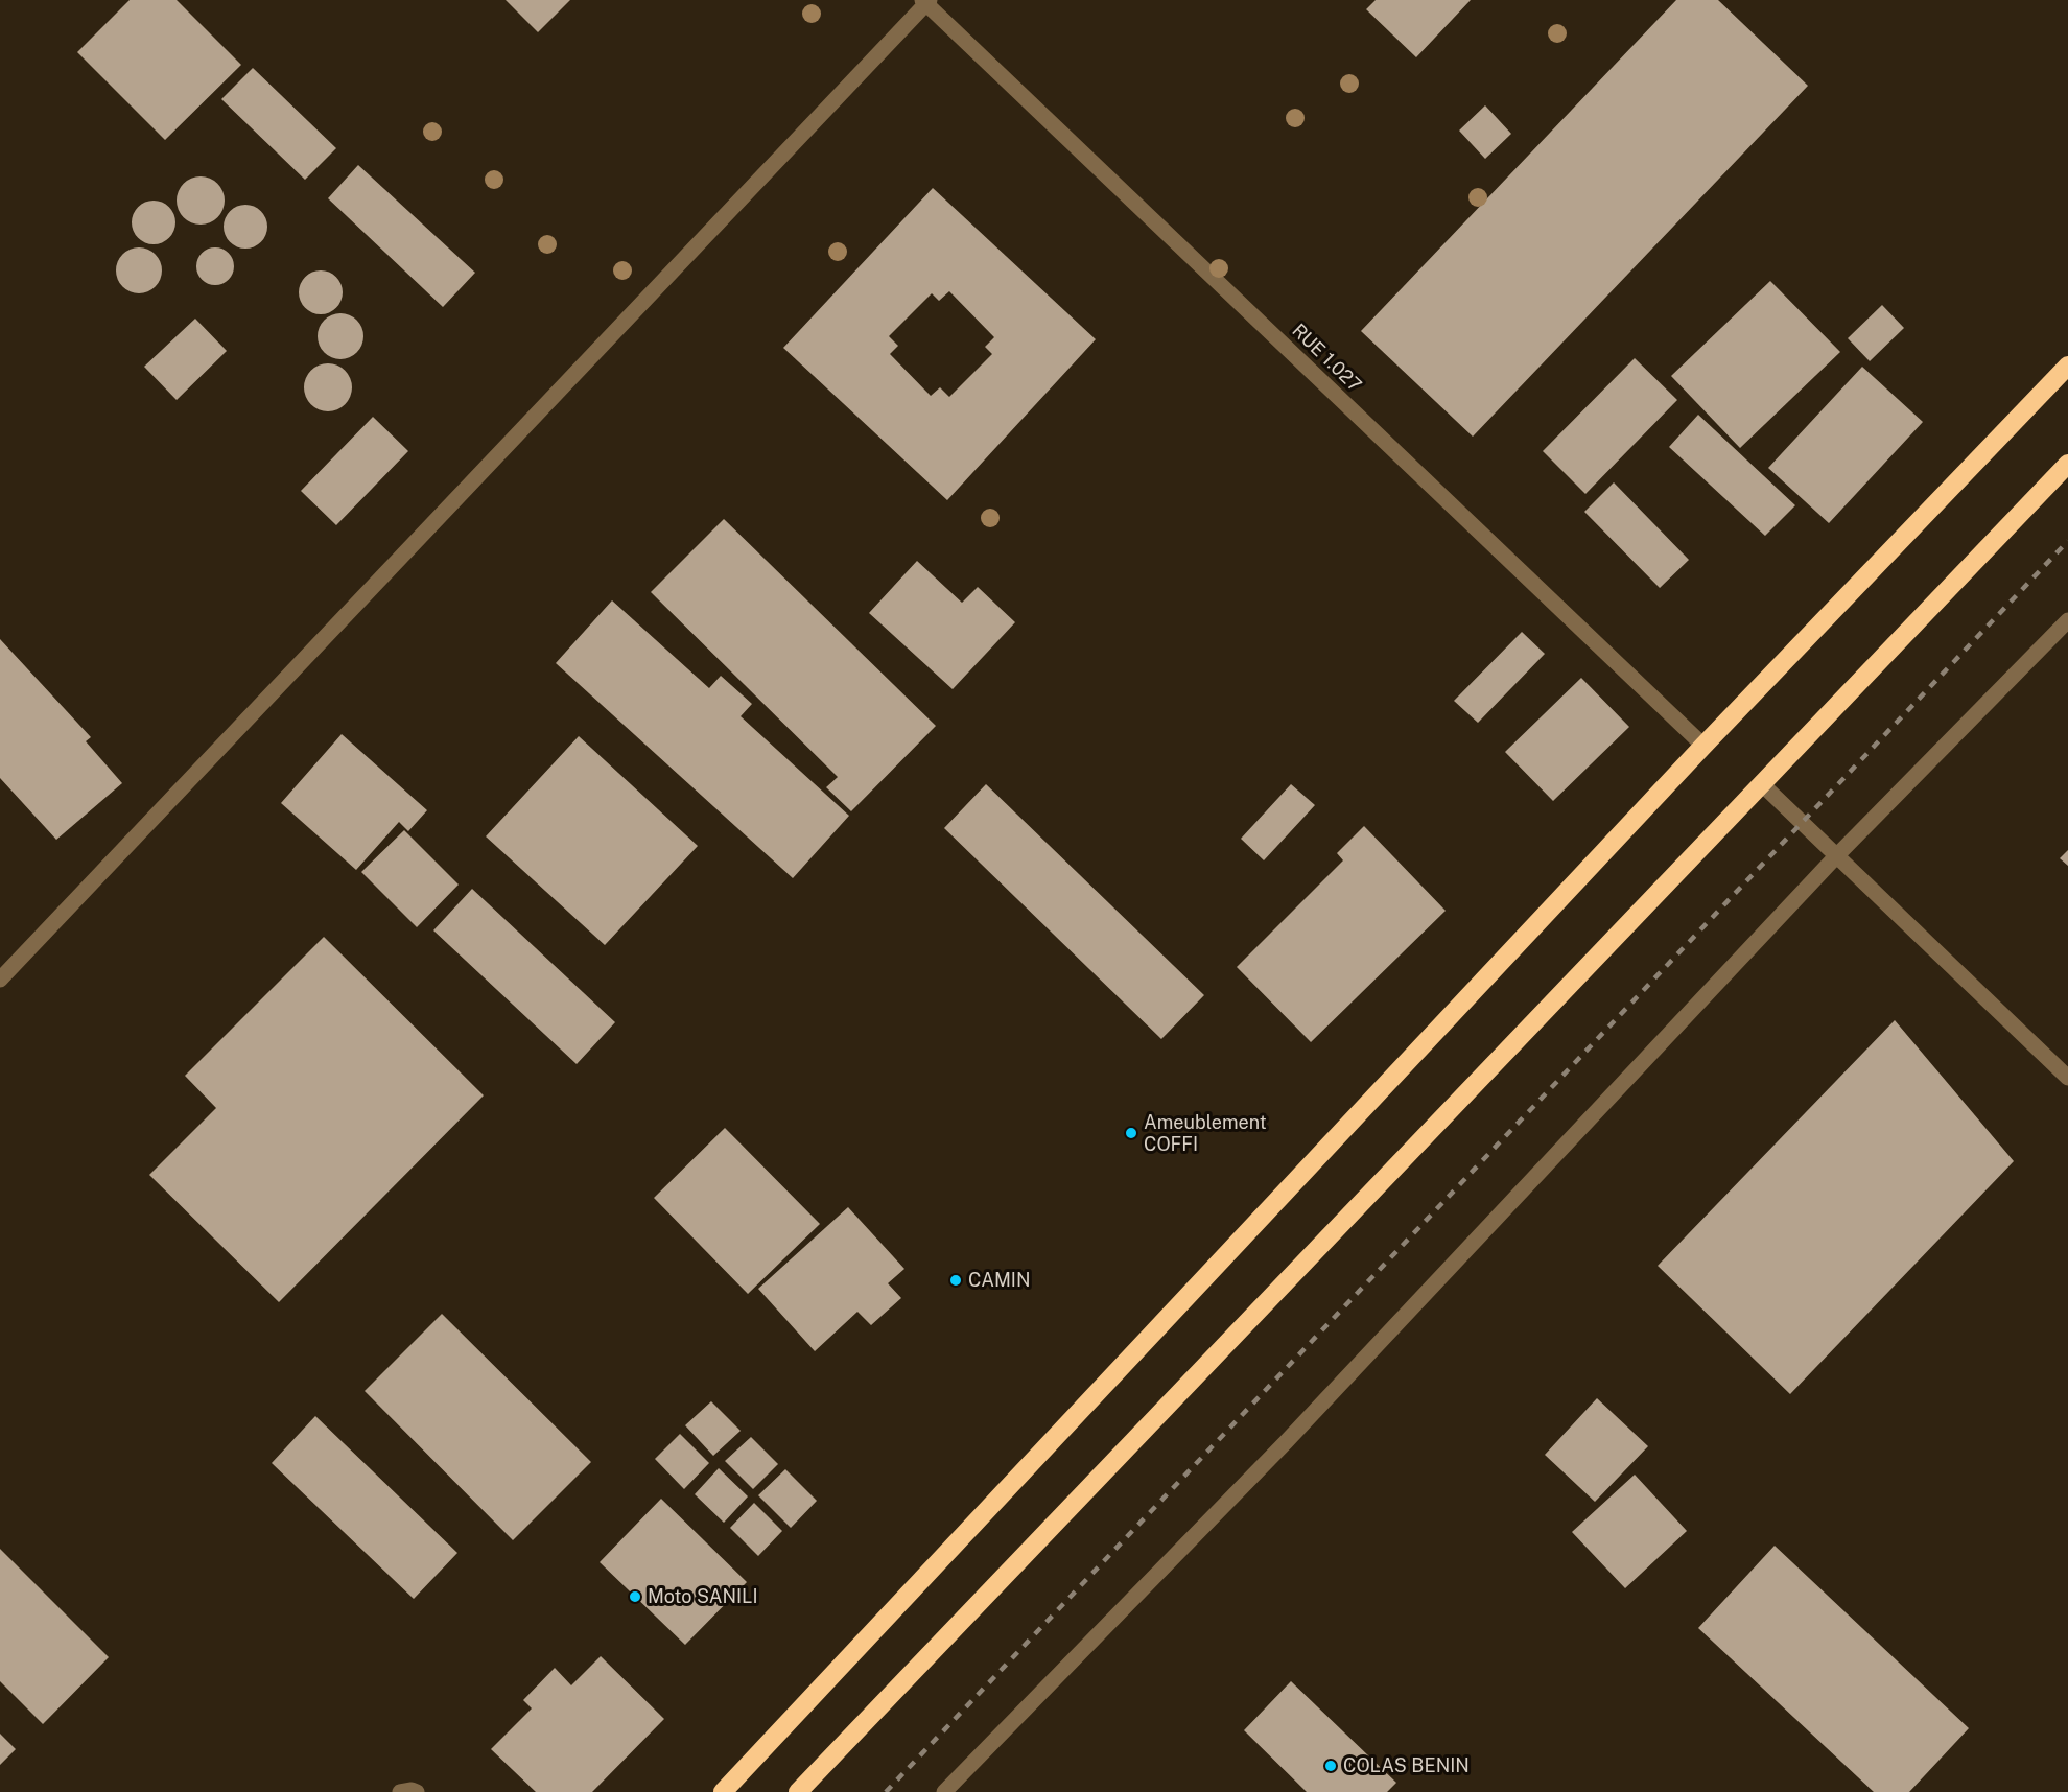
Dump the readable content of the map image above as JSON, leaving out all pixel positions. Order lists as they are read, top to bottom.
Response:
{
  "streets": {
    "street": ["RUE 1.027"]
  },
  "places": [
    "Ameublement COFFI",
    "CAMIN",
    "Moto SANILI",
    "COLAS BENIN"
  ]
}
